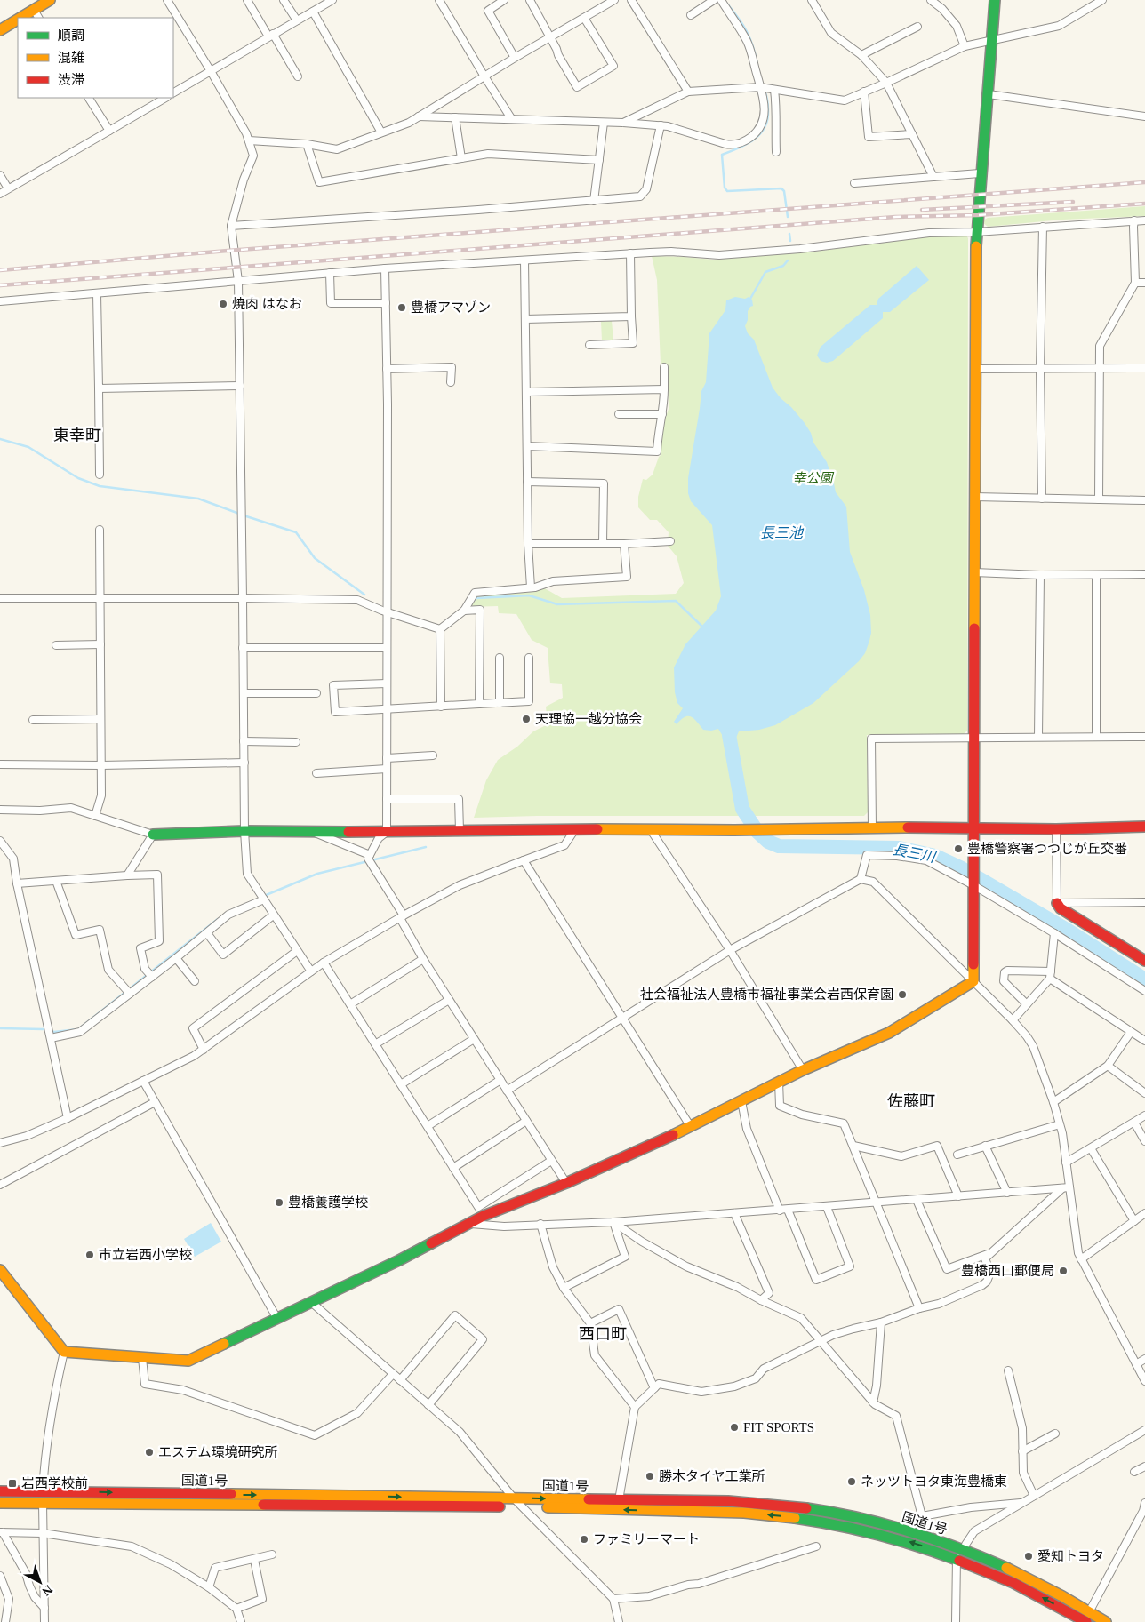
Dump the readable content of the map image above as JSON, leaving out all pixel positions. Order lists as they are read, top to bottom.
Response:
{
  "streets": {
    "main road": ["国道1号"]
  },
  "districts": ["東幸町", "佐藤町", "西口町"],
  "water": ["長三池", "長三川"],
  "parks": ["幸公園"],
  "places": {
    "other": [
      "焼肉 はなお",
      "豊橋アマゾン",
      "天理協一越分協会",
      "豊橋警察署つつじが丘交番",
      "社会福祉法人豊橋市福祉事業会岩西保育園",
      "豊橋養護学校",
      "市立岩西小学校",
      "豊橋西口郵便局",
      "FIT SPORTS",
      "エステム環境研究所",
      "勝木タイヤ工業所",
      "ネッツトヨタ東海豊橋東",
      "ファミリーマート",
      "愛知トヨタ"
    ],
    "transit": ["岩西学校前"]
  },
  "legend": ["順調", "混雑", "渋滞"],
  "north": "bottom right"
}
